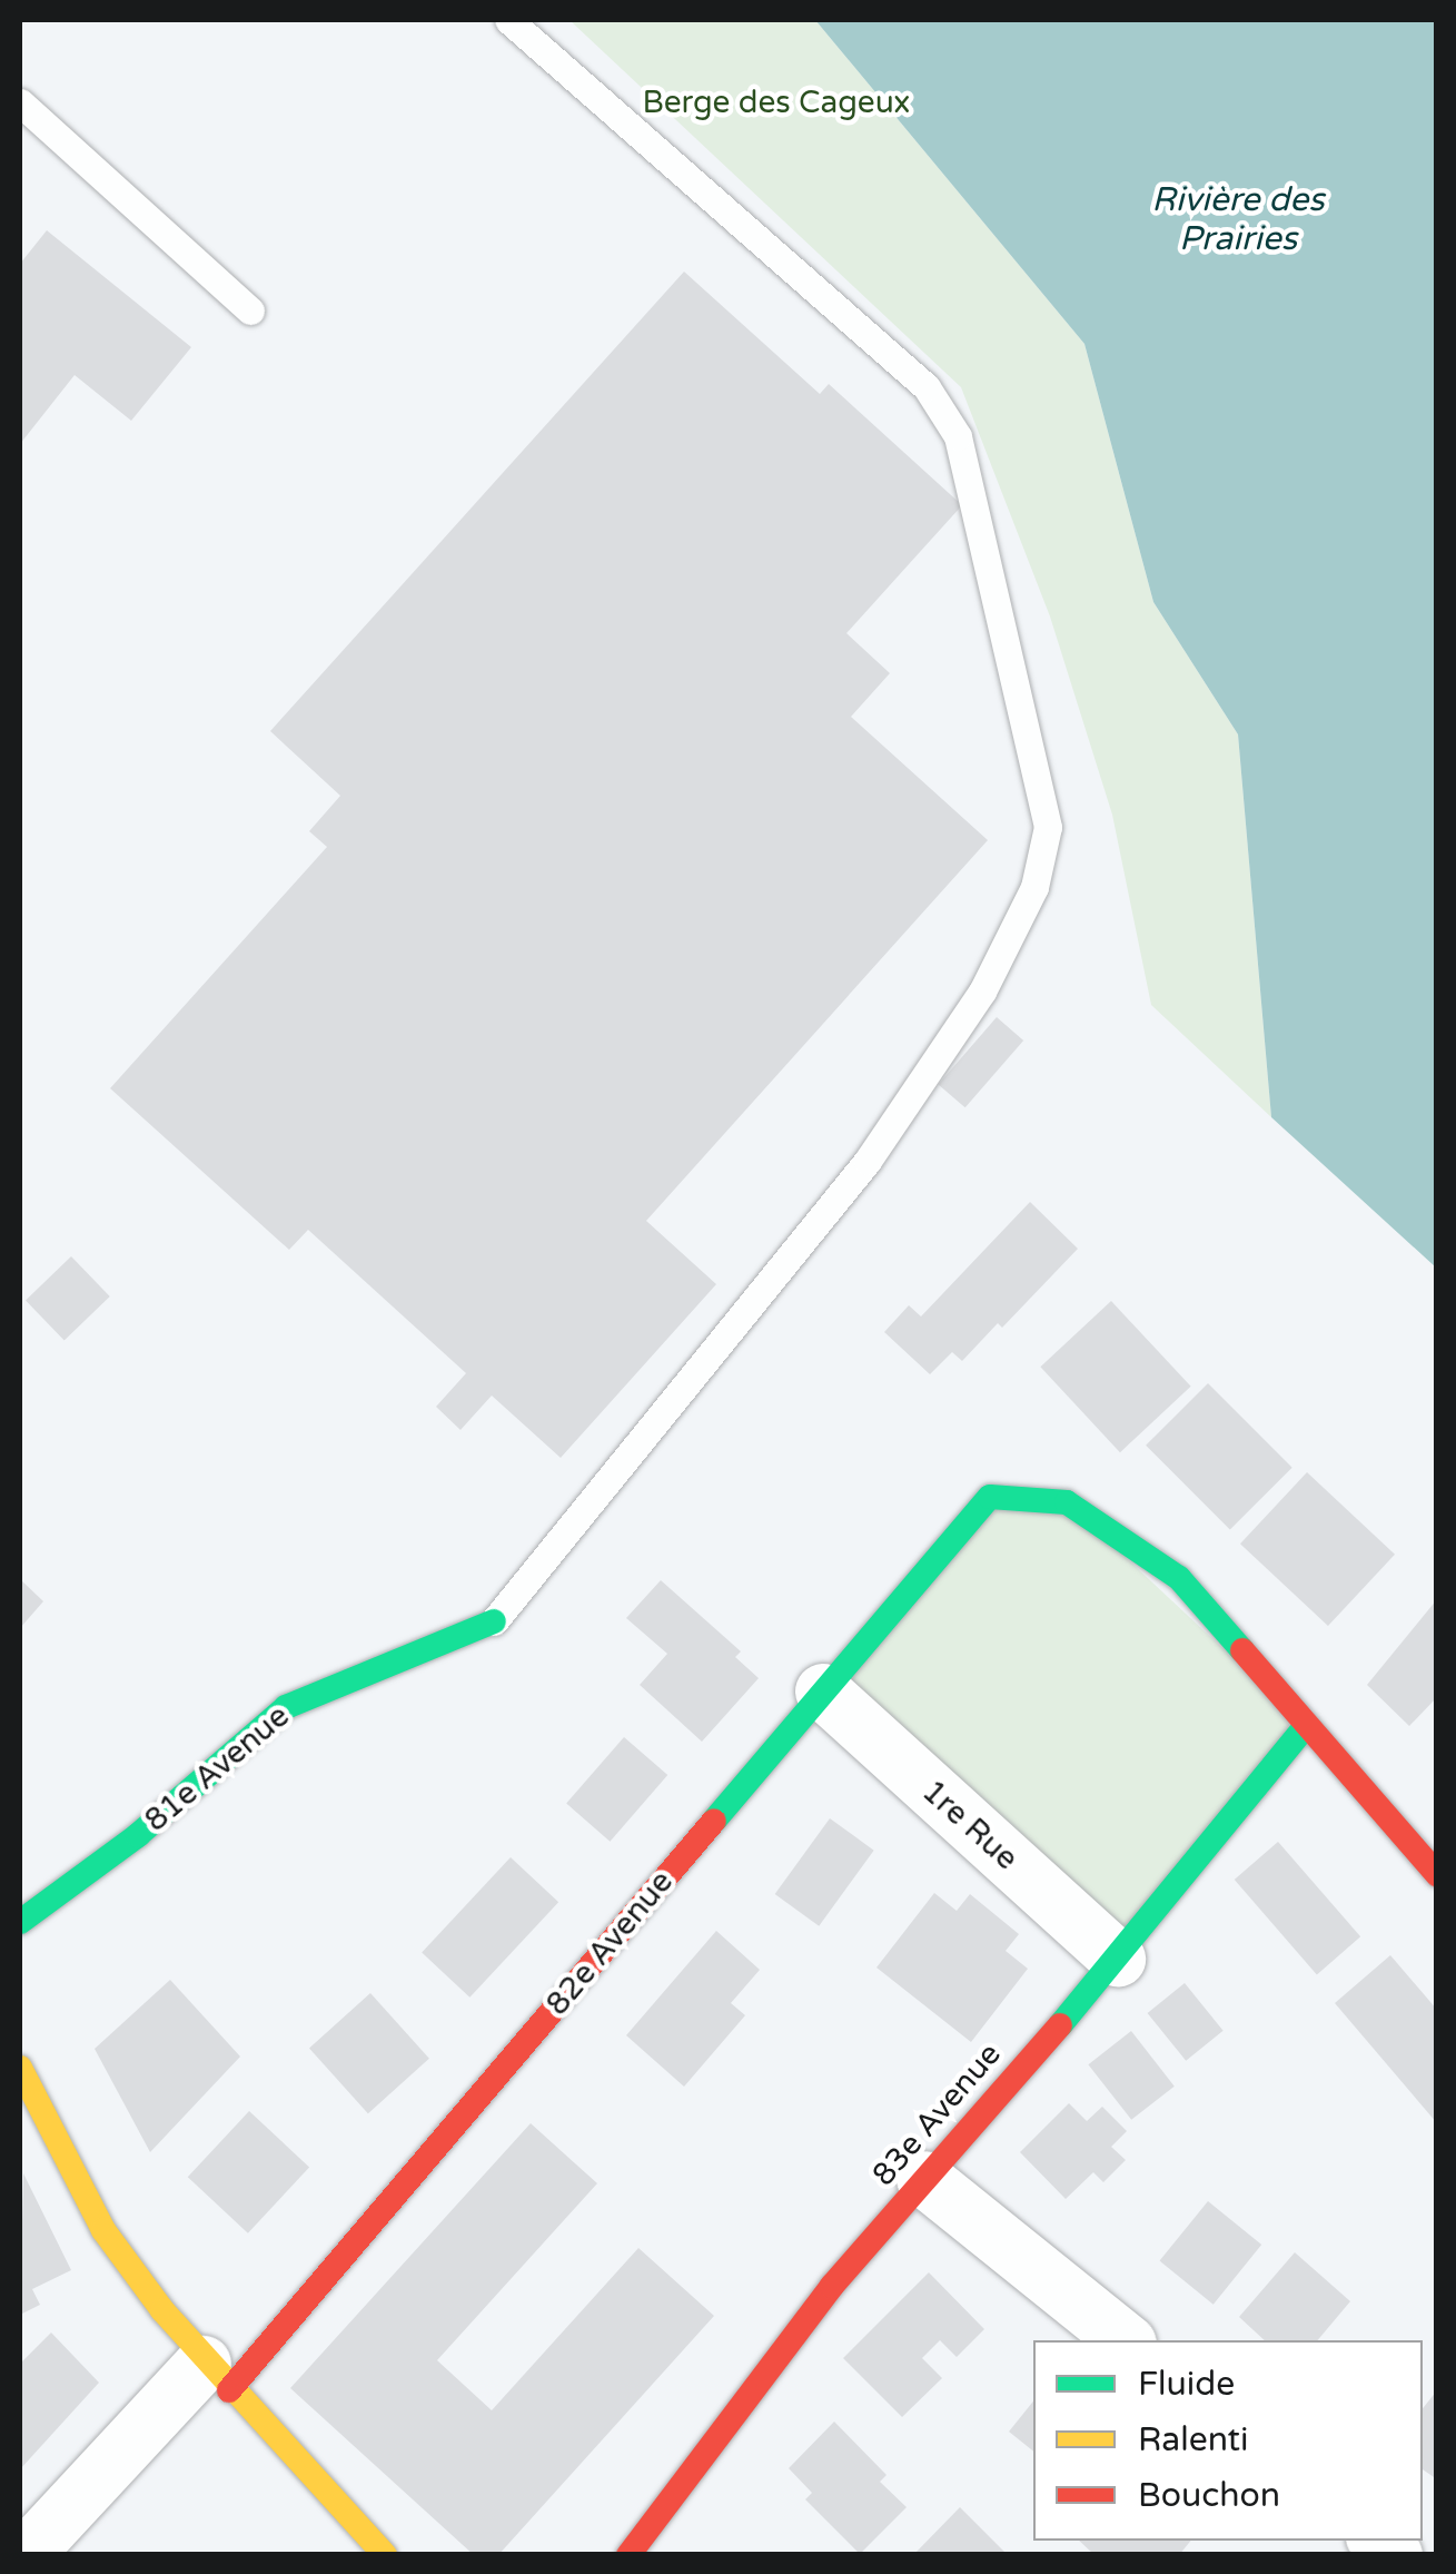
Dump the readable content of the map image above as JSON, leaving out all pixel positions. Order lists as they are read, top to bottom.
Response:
{
  "streets": {
    "street": [
      "81e Avenue",
      "1re Rue",
      "82e Avenue",
      "83e Avenue"
    ]
  },
  "crossings": [
    ["1re Rue", "82e Avenue"],
    ["1re Rue", "83e Avenue"],
    ["82e Avenue", "83e Avenue"]
  ],
  "water": ["Rivière des Prairies"],
  "parks": ["Berge des Cageux"],
  "legend": ["Fluide", "Ralenti", "Bouchon"]
}
